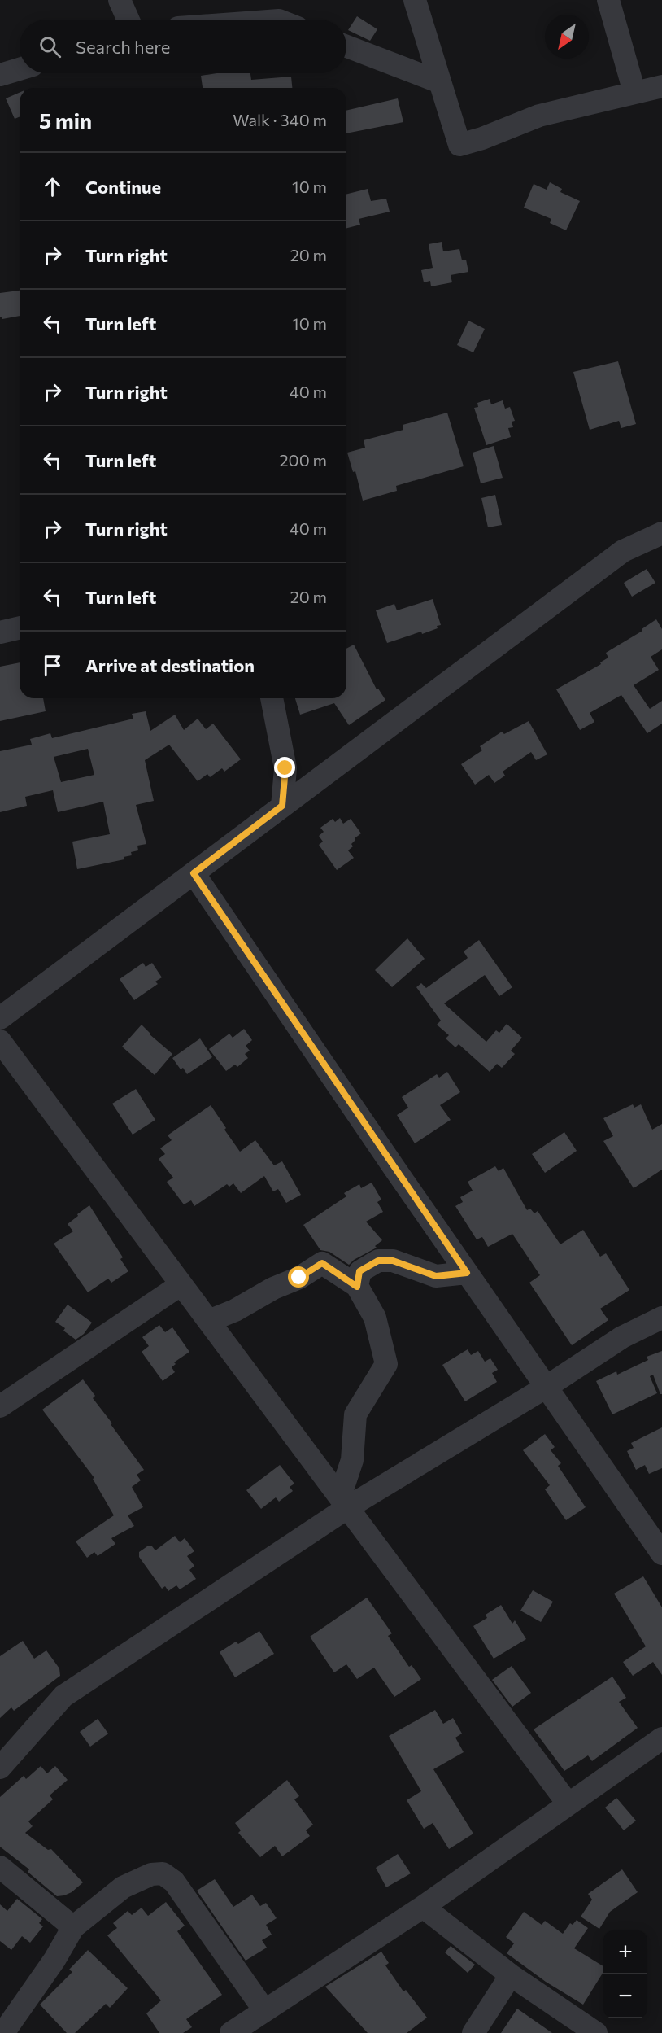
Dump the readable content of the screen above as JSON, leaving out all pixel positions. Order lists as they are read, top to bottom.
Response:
{
  "north": "bottom left",
  "page": {
    "search": "Search here",
    "heading": ["5 min", "Walk · 340 m"],
    "list": [
      ["Continue", "10 m"],
      ["Turn right", "20 m"],
      ["Turn left", "10 m"],
      ["Turn right", "40 m"],
      ["Turn left", "200 m"],
      ["Turn right", "40 m"],
      ["Turn left", "20 m"],
      "Arrive at destination"
    ],
    "map_buttons": ["+", "−"]
  }
}
